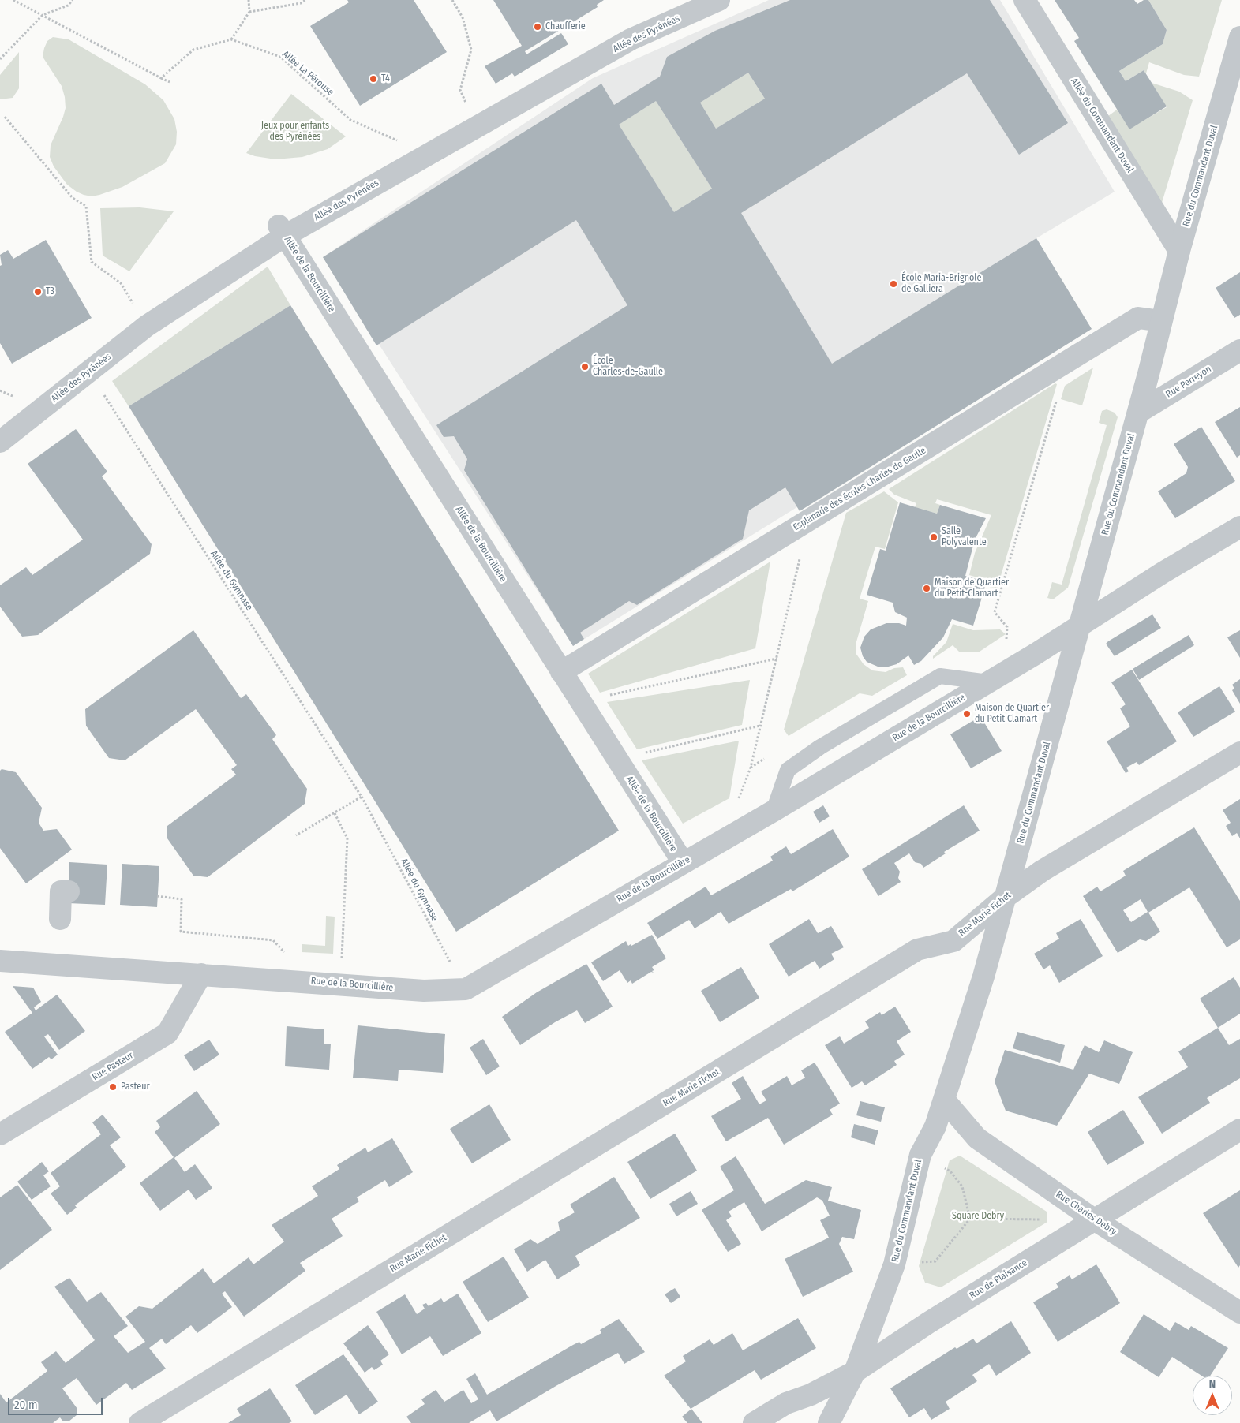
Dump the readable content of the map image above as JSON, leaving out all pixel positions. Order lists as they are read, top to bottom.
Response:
{
  "streets": {
    "street": [
      "Allée des Pyrénées",
      "Allée du Commandant Duval",
      "Rue du Commandant Duval",
      "Allée de la Bourcillière",
      "Rue Perreyon",
      "Esplanade des écoles Charles de Gaulle",
      "Rue de la Bourcillière",
      "Rue Marie Fichet",
      "Rue Pasteur",
      "Rue Charles Debry",
      "Rue de Plaisance"
    ],
    "path": ["Allée La Pérouse", "Allée du Gymnase"]
  },
  "crossings": [
    ["Allée des Pyrénées", "Allée La Pérouse"],
    ["Allée des Pyrénées", "Allée de la Bourcillière"],
    ["Allée des Pyrénées", "Allée du Gymnase"],
    ["Allée du Commandant Duval", "Rue du Commandant Duval"],
    ["Rue du Commandant Duval", "Rue Perreyon"],
    ["Rue du Commandant Duval", "Esplanade des écoles Charles de Gaulle"],
    ["Rue du Commandant Duval", "Rue de la Bourcillière"],
    ["Rue du Commandant Duval", "Rue Marie Fichet"],
    ["Rue du Commandant Duval", "Rue Charles Debry"],
    ["Rue du Commandant Duval", "Rue de Plaisance"],
    ["Allée de la Bourcillière", "Esplanade des écoles Charles de Gaulle"],
    ["Allée de la Bourcillière", "Rue de la Bourcillière"],
    ["Allée du Gymnase", "Rue de la Bourcillière"],
    ["Rue de la Bourcillière", "Rue Pasteur"],
    ["Rue Charles Debry", "Rue de Plaisance"]
  ],
  "parks": ["Jeux pour enfants des Pyrénées", "Square Debry"],
  "places": [
    "Chaufferie",
    "T4",
    "École Maria-Brignole de Galliera",
    "T3",
    "École Charles-de-Gaulle",
    "Salle Polyvalente",
    "Maison de Quartier du Petit-Clamart",
    "Maison de Quartier du Petit Clamart",
    "Pasteur"
  ],
  "scale_bar": "20 m",
  "north": "top"
}
